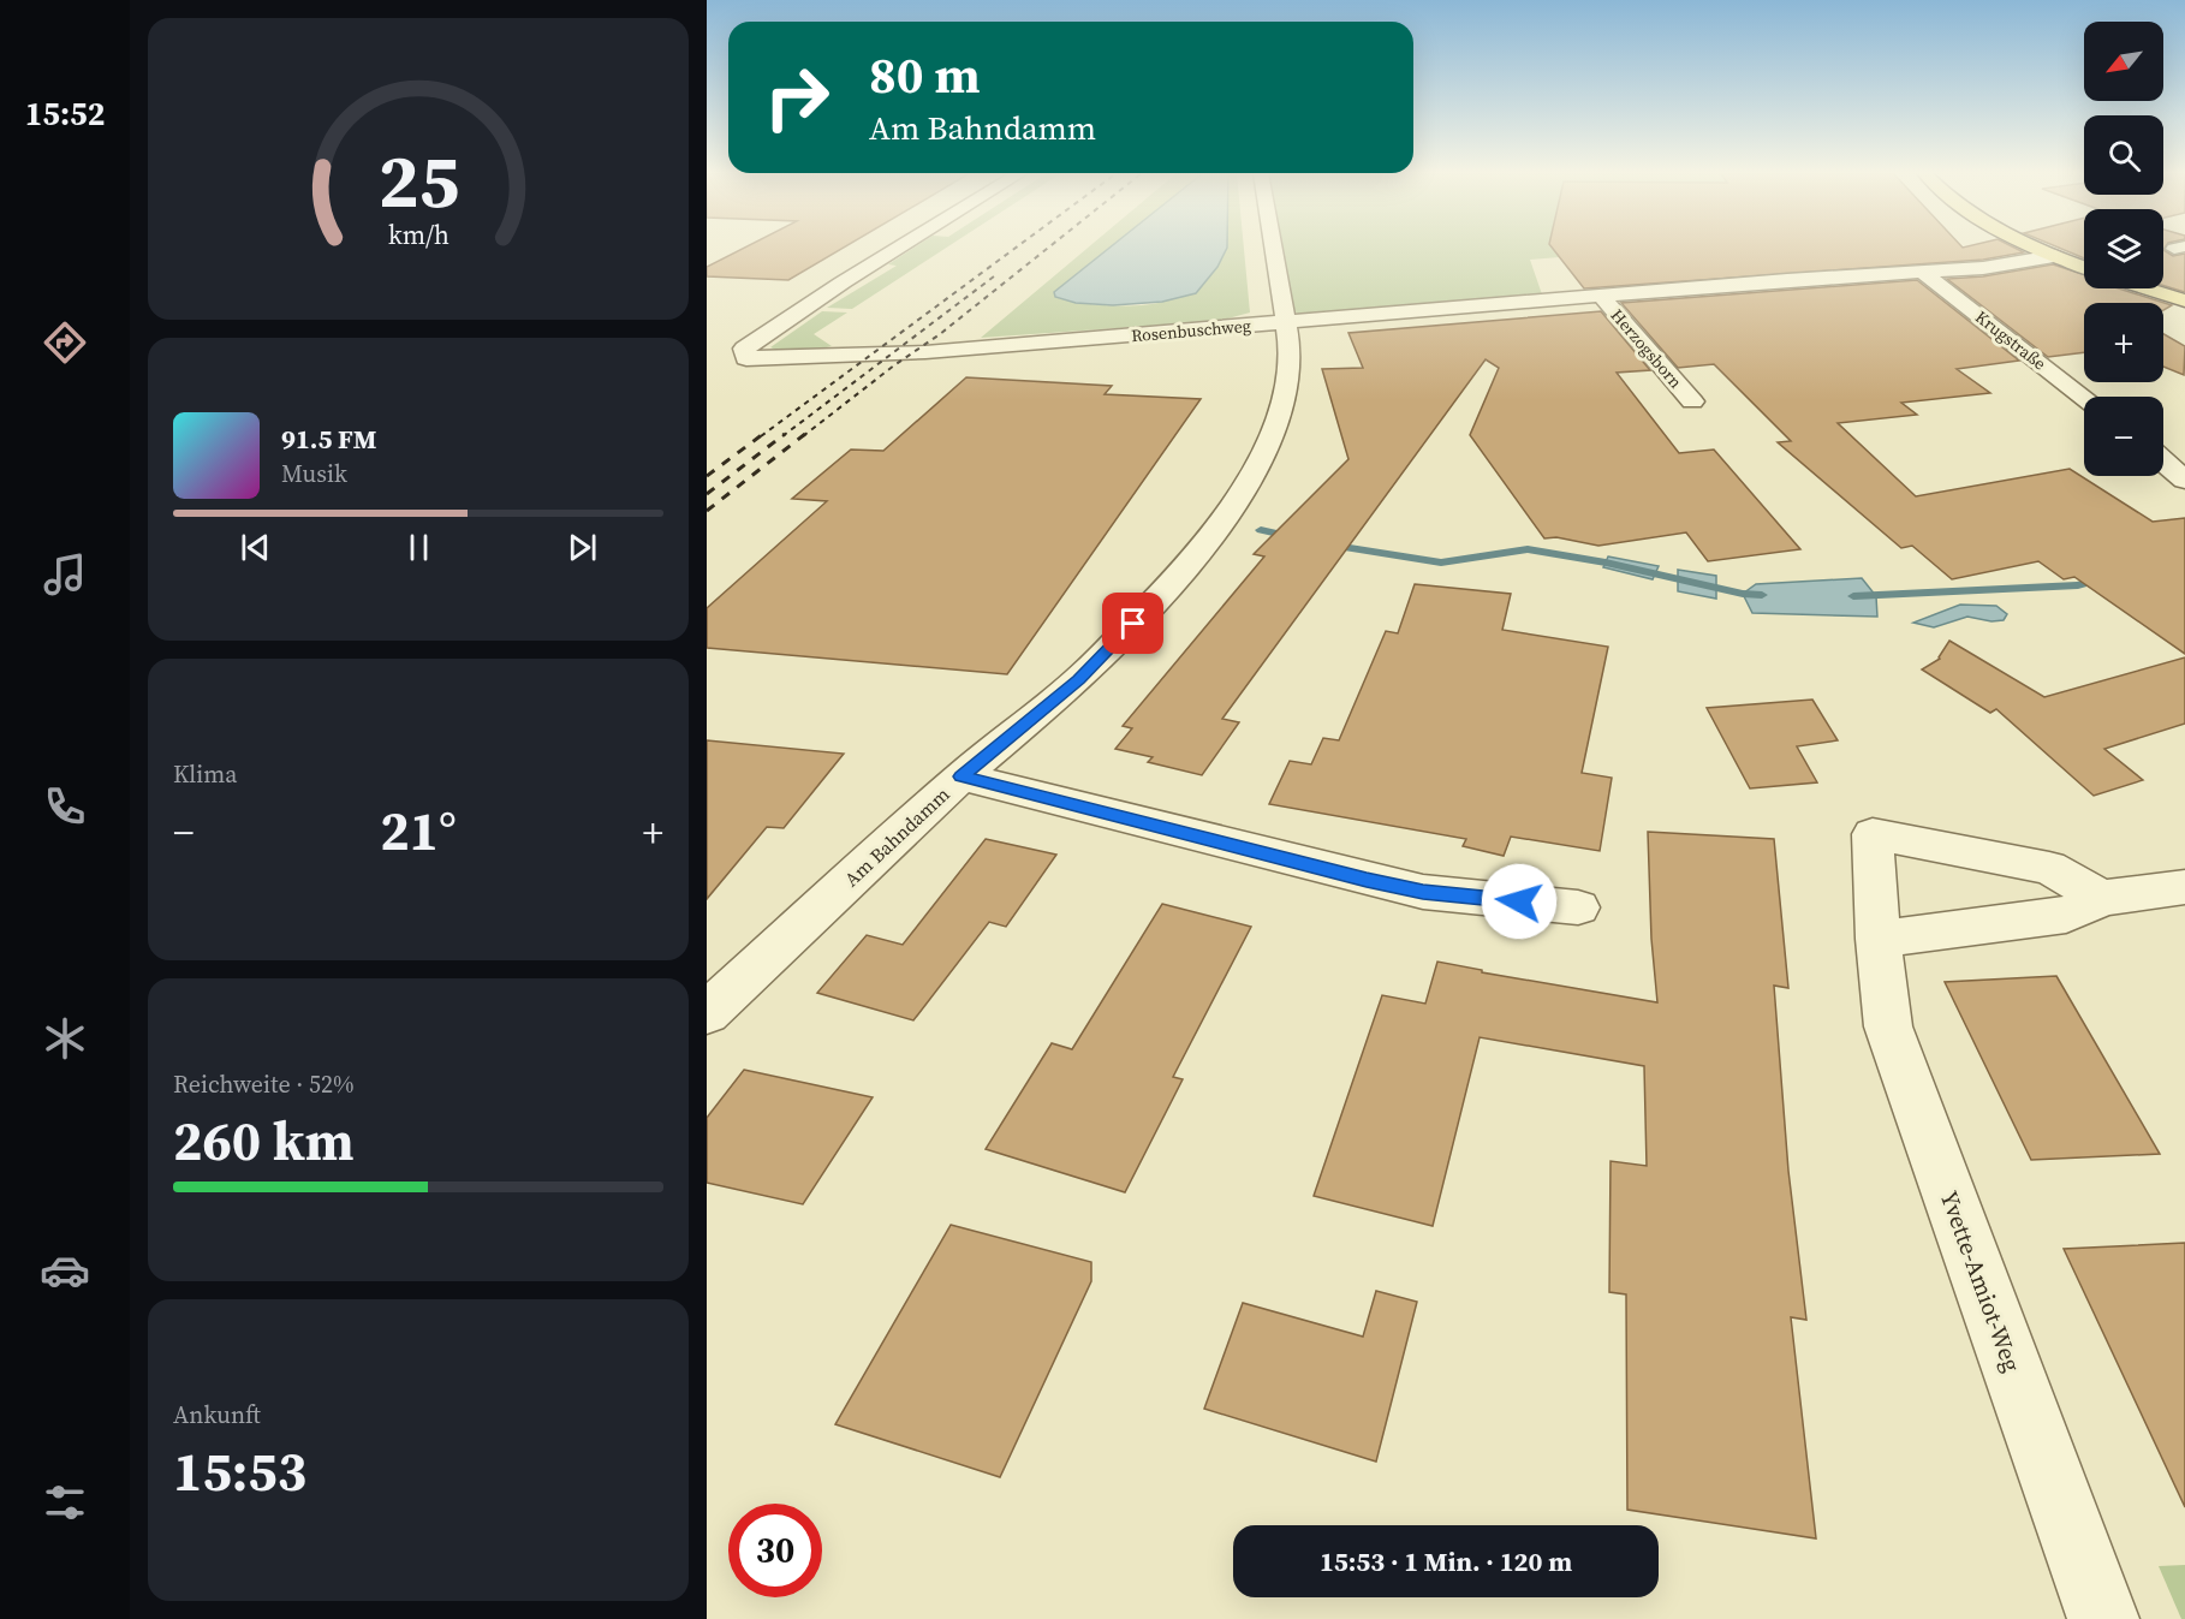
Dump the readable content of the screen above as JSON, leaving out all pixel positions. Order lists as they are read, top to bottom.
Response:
{
  "streets": {
    "street": [
      "Rosenbuschweg",
      "Krugstraße",
      "Herzogsborn",
      "Am Bahndamm",
      "Yvette-Amiot-Weg"
    ]
  },
  "crossings": [
    ["Rosenbuschweg", "Krugstraße"],
    ["Rosenbuschweg", "Herzogsborn"],
    ["Rosenbuschweg", "Am Bahndamm"]
  ],
  "north": "bottom left",
  "page": {
    "tabs": "15:52",
    "map_buttons": ["+", "−"],
    "turn": ["80 m", "Am Bahndamm"],
    "song": ["91.5 FM", "Musik"],
    "tile": [
      "Klima",
      ["Reichweite · 52%", "260 km"],
      ["Ankunft", "15:53"]
    ],
    "heat": ["−", "21°", "+"],
    "limit": "30",
    "trip": "15:53 · 1 Min. · 120 m",
    "gauge": ["25", "km/h"]
  }
}
